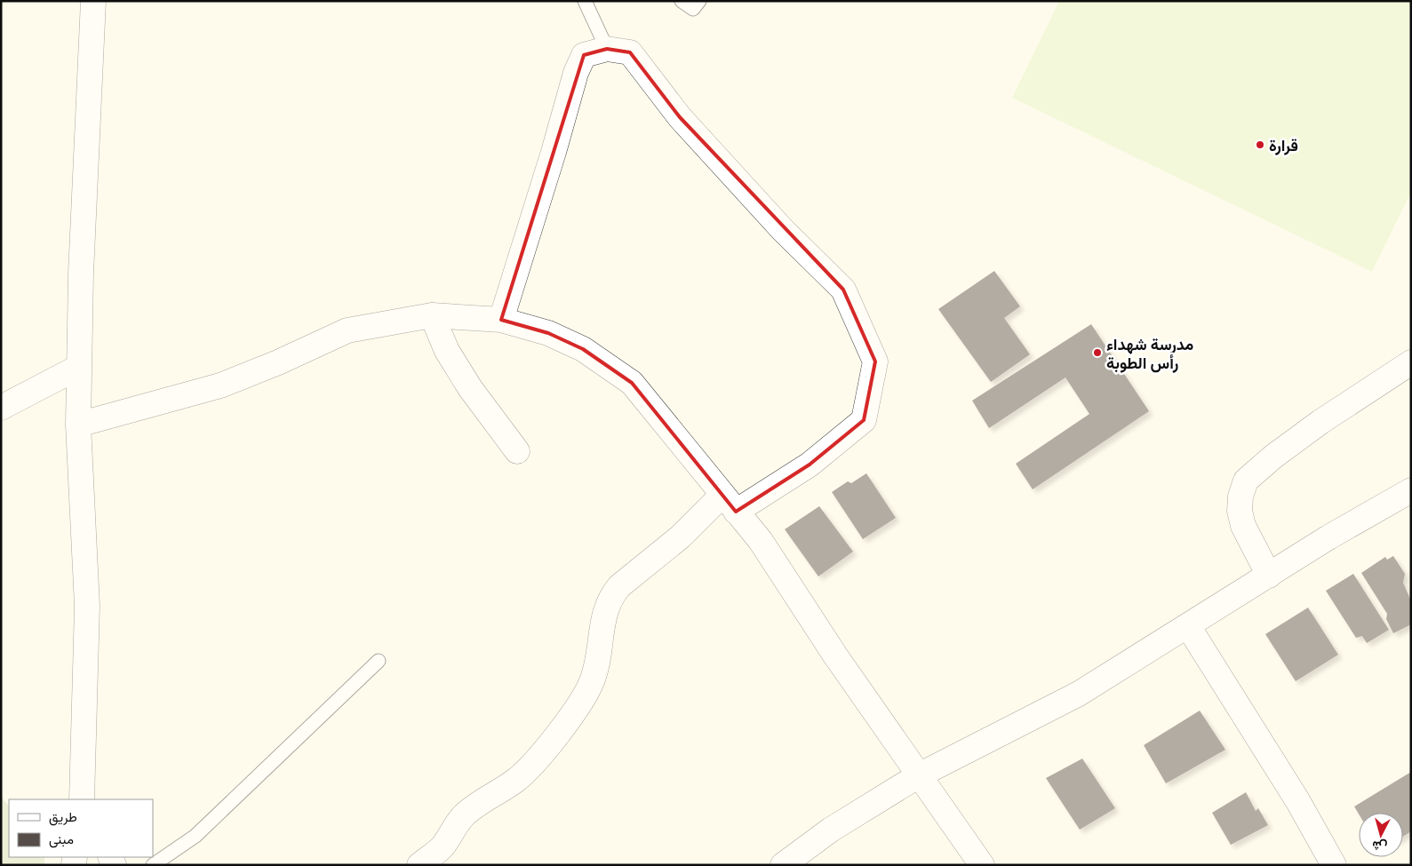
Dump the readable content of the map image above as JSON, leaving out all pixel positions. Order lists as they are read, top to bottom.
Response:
{
  "places": ["قرارة", "مدرسة شهداء رأس الطوبة"],
  "legend": ["طريق", "مبنى"],
  "north": "bottom"
}
